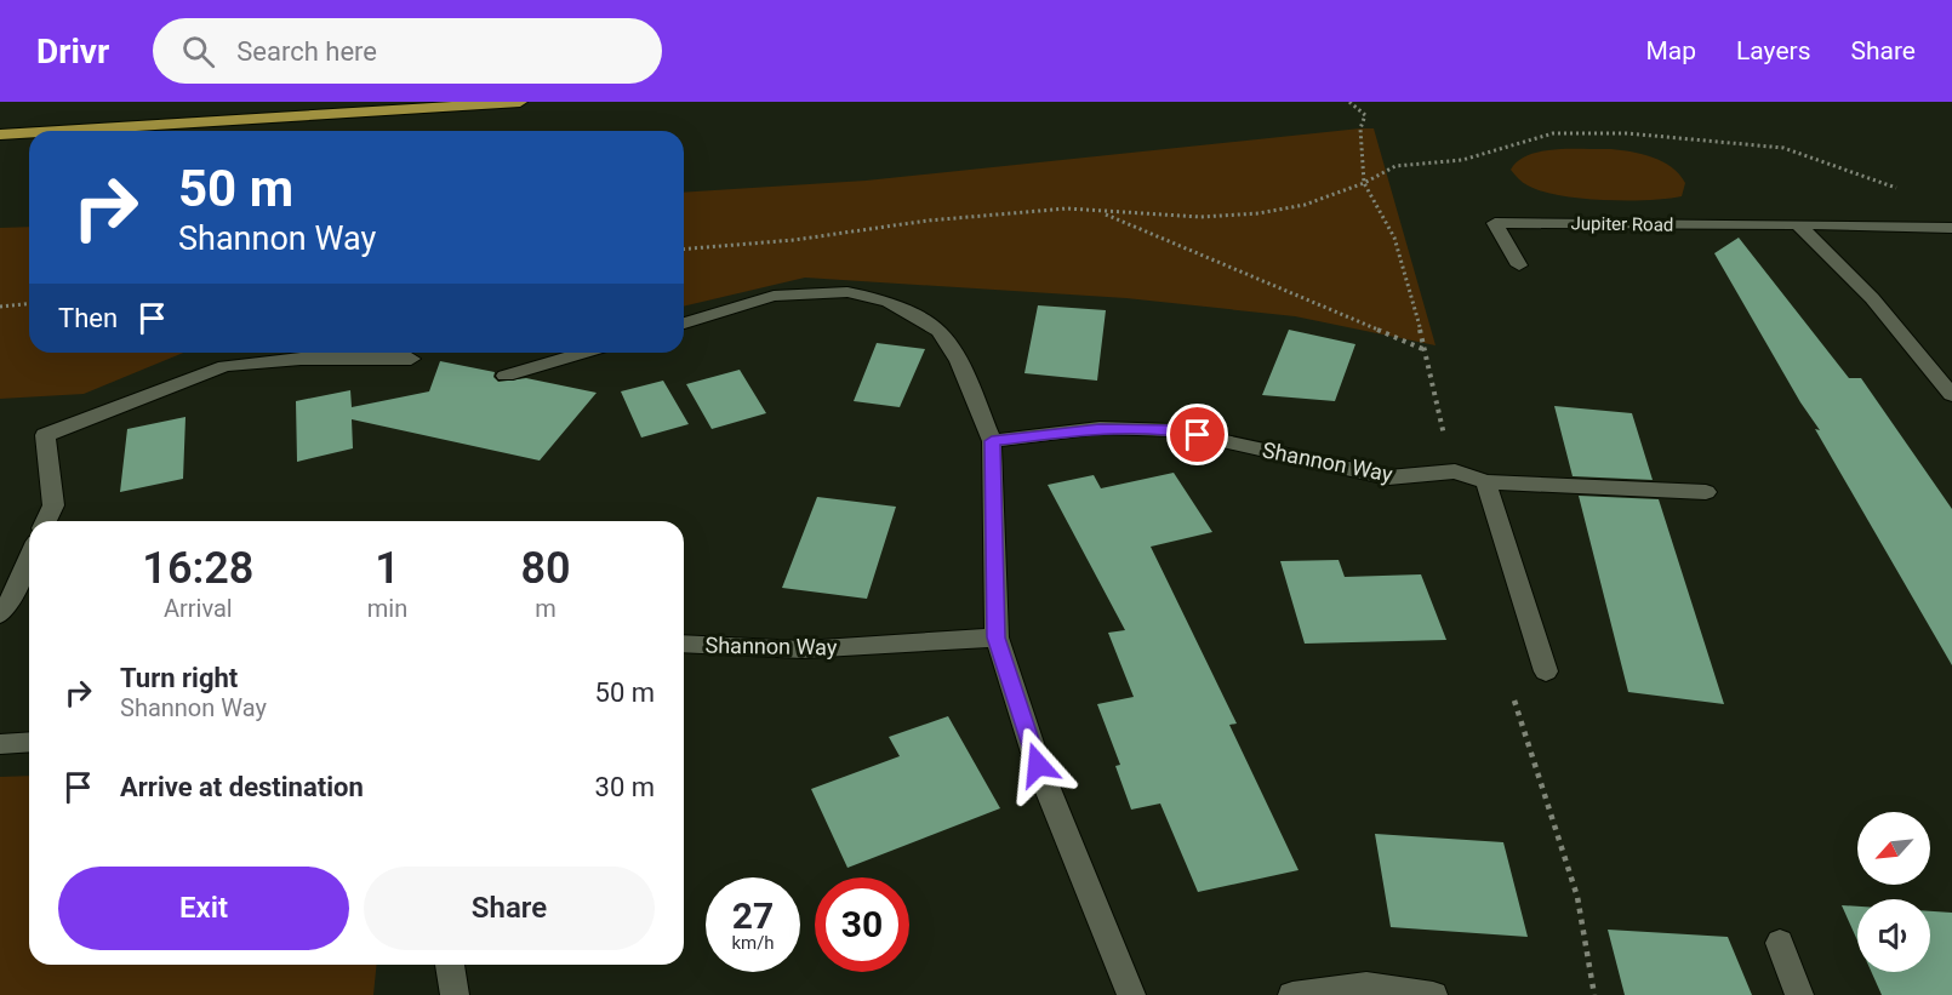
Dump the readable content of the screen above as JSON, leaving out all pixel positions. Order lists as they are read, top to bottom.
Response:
{
  "streets": {
    "street": ["Jupiter Road", "Shannon Way"]
  },
  "north": "bottom left",
  "page": {
    "header": "Drivr",
    "search": "Search here",
    "nav": ["Map", "Layers", "Share"],
    "turn": ["50 m", "Shannon Way"],
    "then": "Then",
    "eta": [
      "16:28",
      "Arrival",
      "1",
      "min",
      "80",
      "m"
    ],
    "list": [
      {
        "name": "Turn right",
        "note": "Shannon Way",
        "value": "50 m"
      },
      {
        "name": "Arrive at destination",
        "value": "30 m"
      }
    ],
    "buttons": ["Exit", "Share"],
    "speed": "27 km/h",
    "limit": "30"
  }
}
